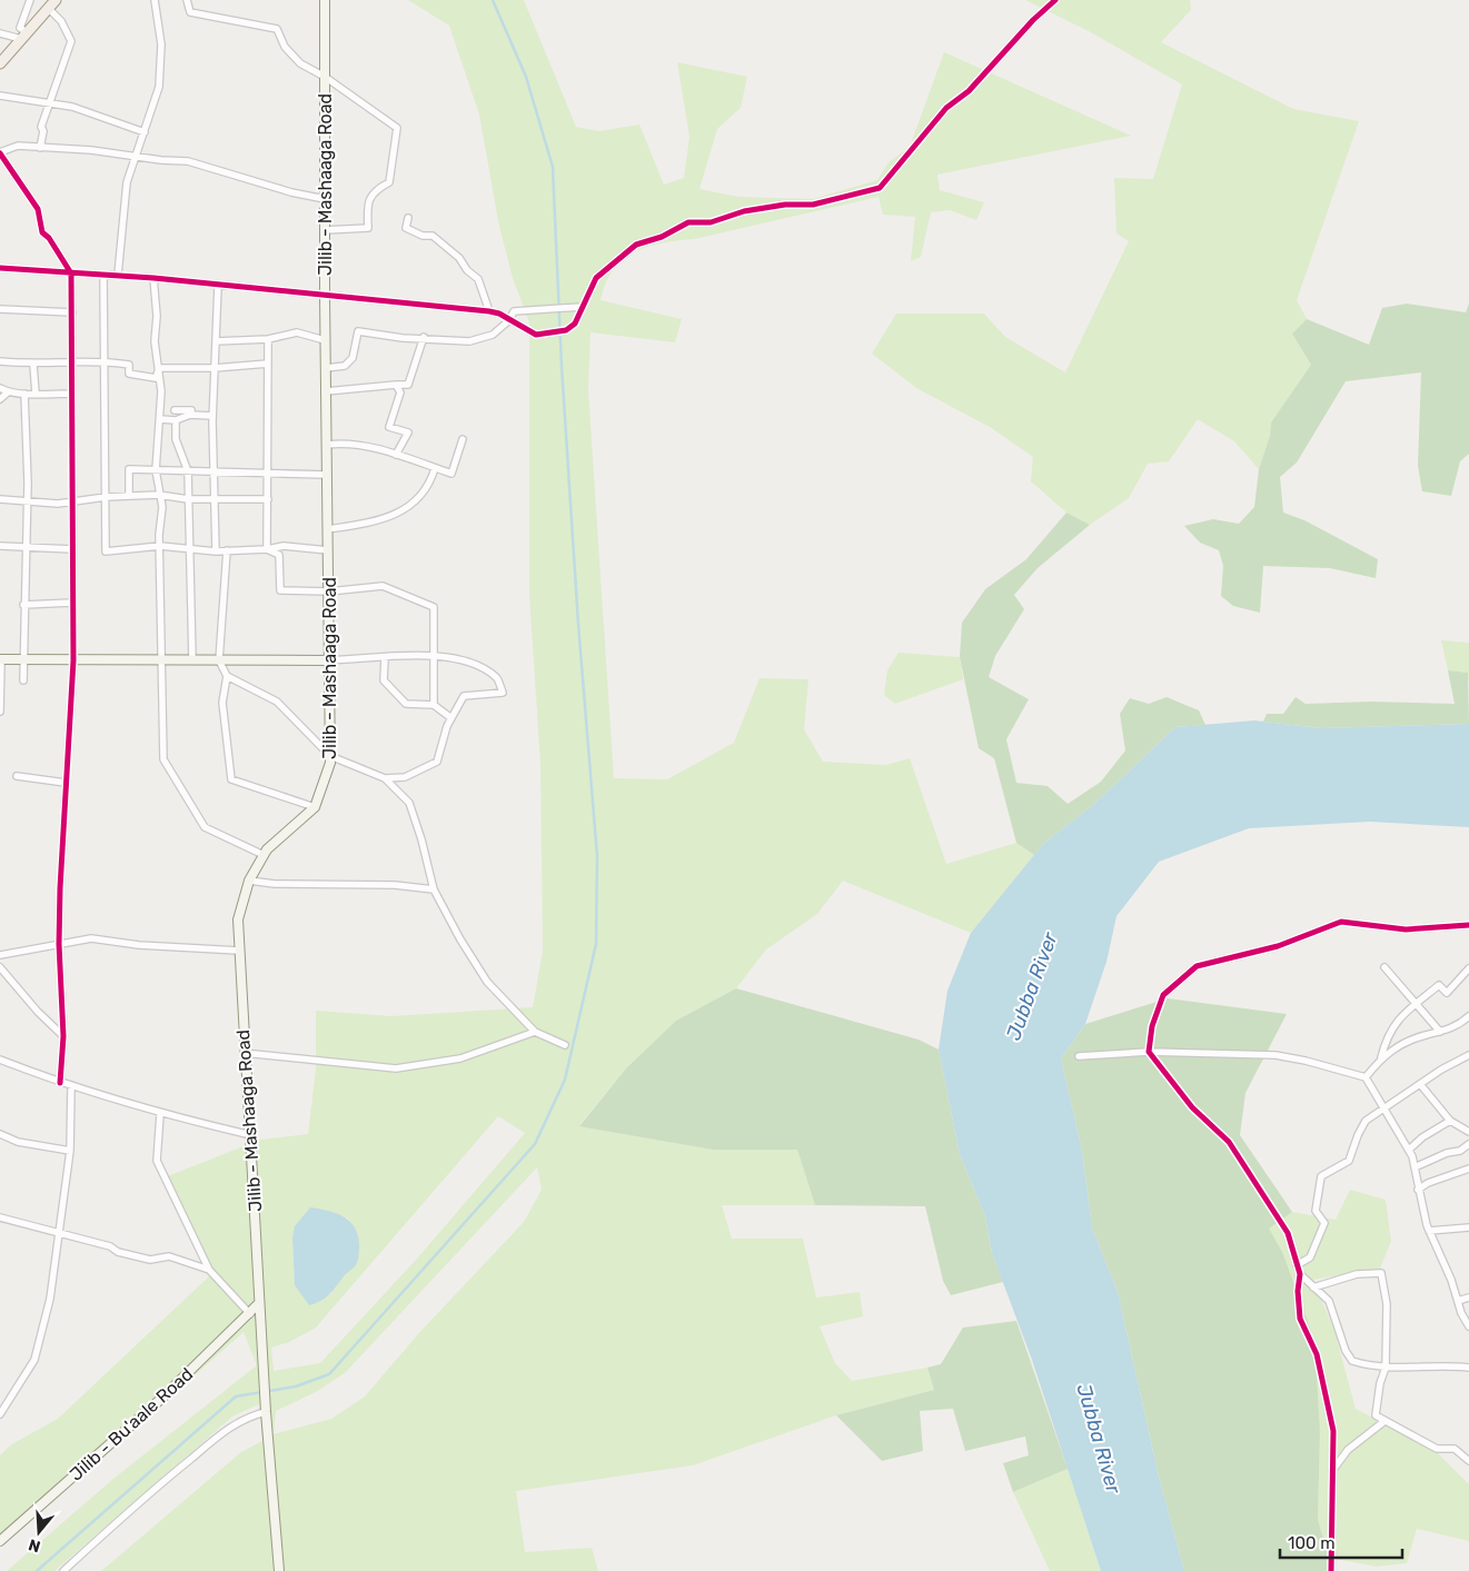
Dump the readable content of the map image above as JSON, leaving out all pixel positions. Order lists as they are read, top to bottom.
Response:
{
  "streets": {
    "main road": ["Jilib - Mashaaga Road", "Jilib - Bu'aale Road"]
  },
  "crossings": [
    ["Jilib - Mashaaga Road", "Jilib - Bu'aale Road"]
  ],
  "water": ["Jubba River"],
  "scale_bar": "100 m",
  "north": "bottom"
}
